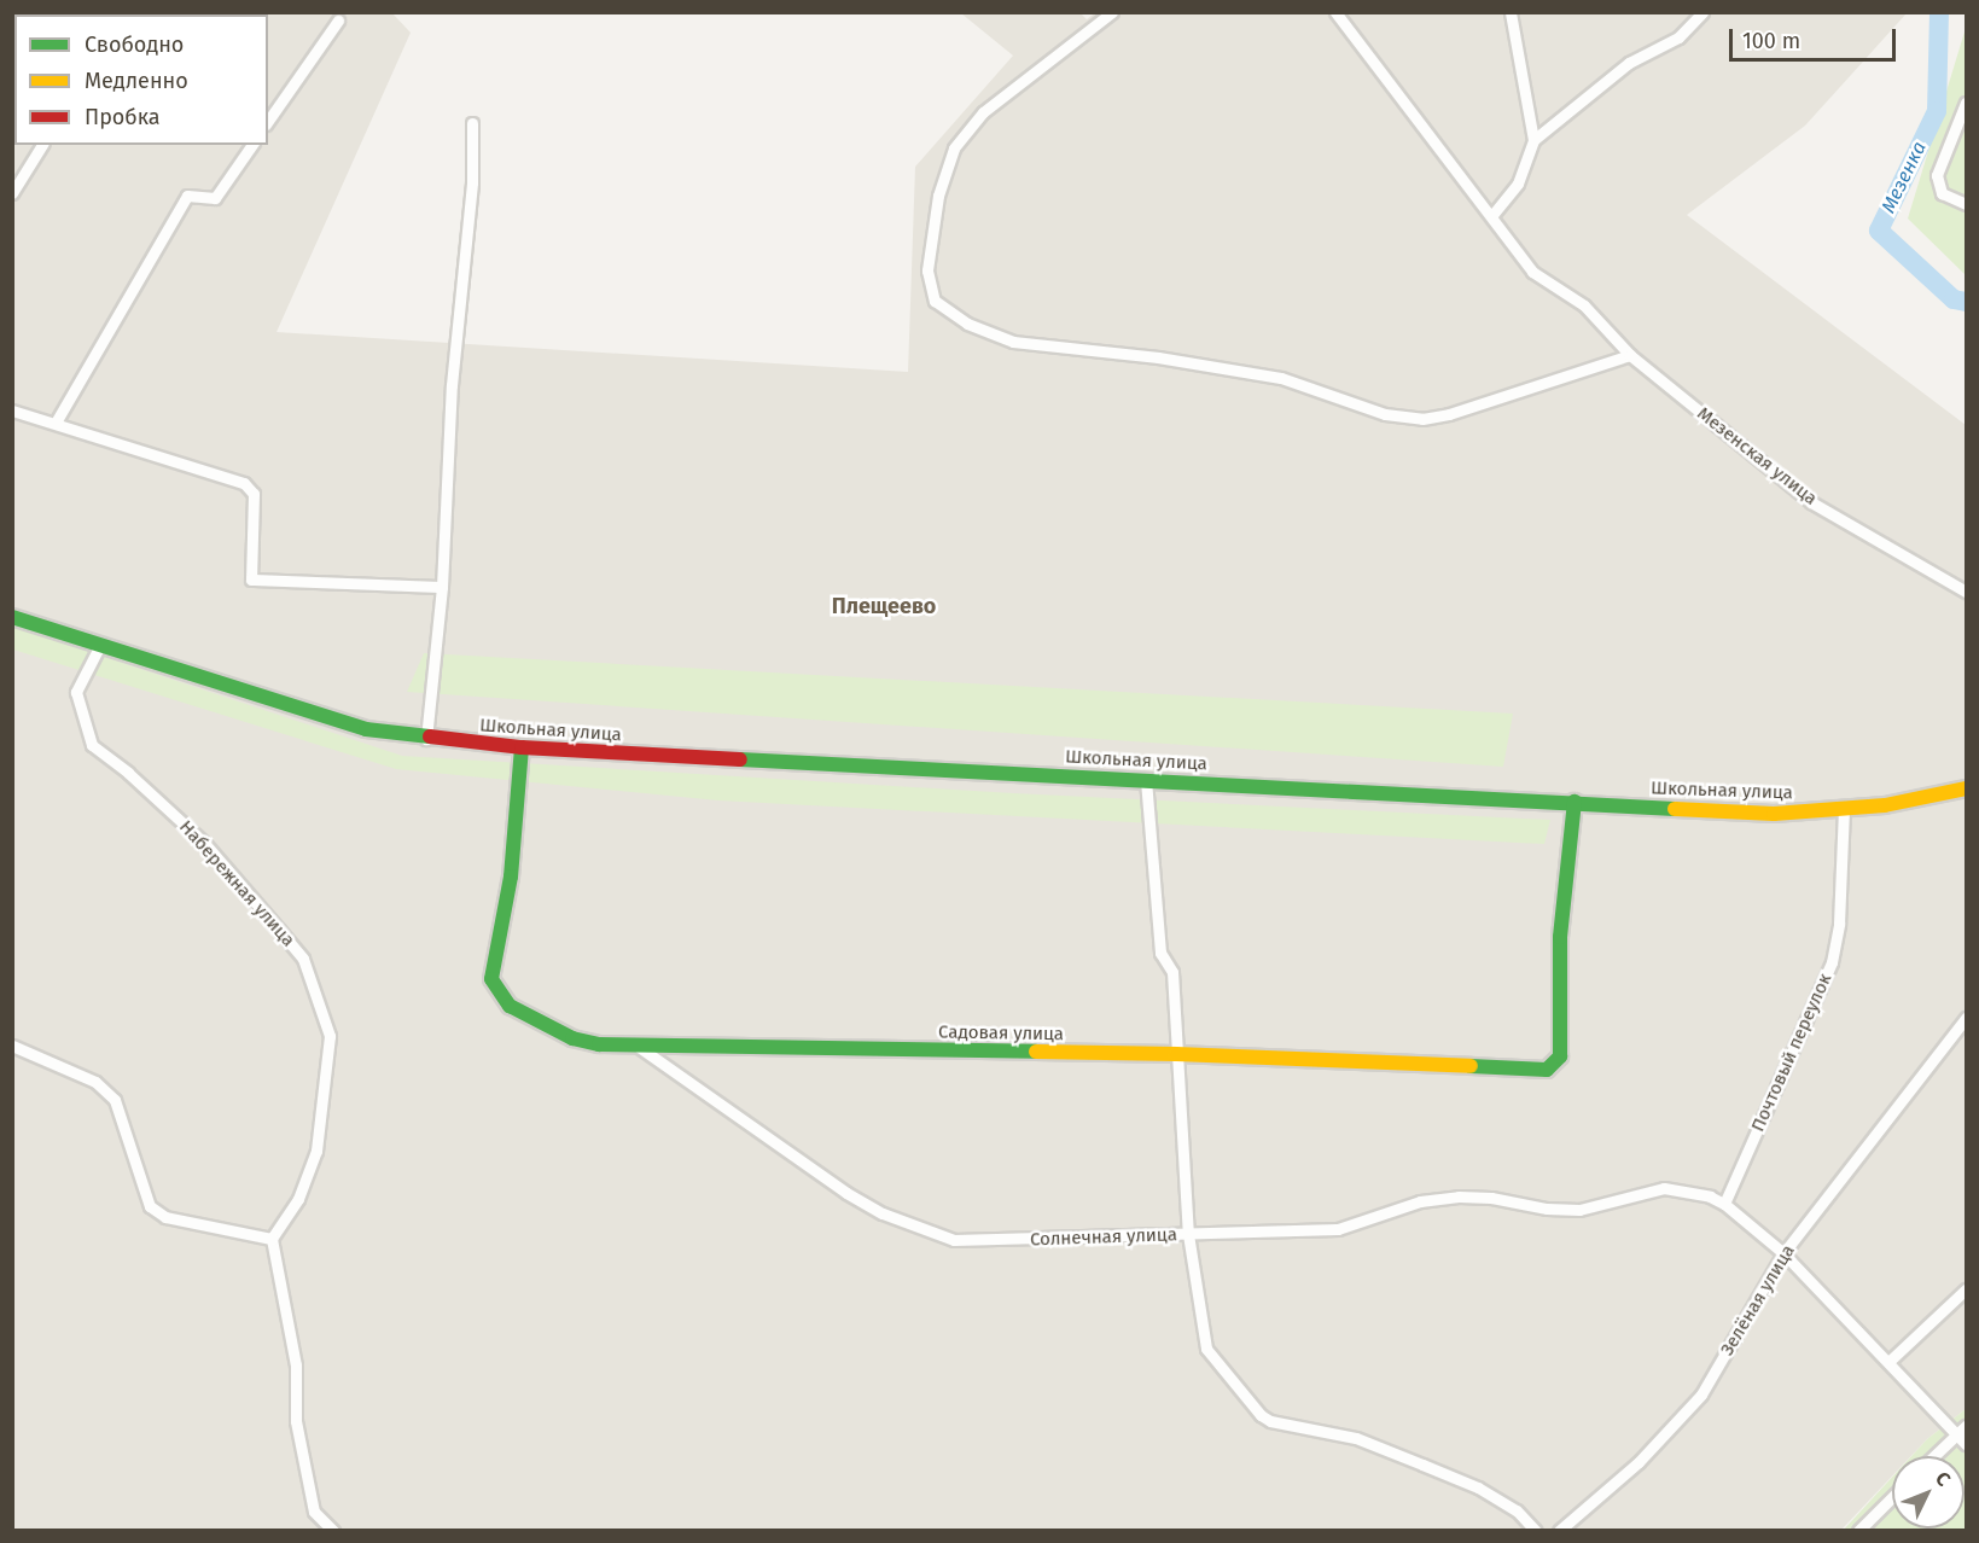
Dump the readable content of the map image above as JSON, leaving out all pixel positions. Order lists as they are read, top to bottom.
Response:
{
  "streets": {
    "main road": ["Школьная улица", "Садовая улица"],
    "street": [
      "Мезенская улица",
      "Набережная улица",
      "Почтовый переулок",
      "Солнечная улица",
      "Зелёная улица"
    ]
  },
  "crossings": [
    ["Школьная улица", "Набережная улица"],
    ["Школьная улица", "Садовая улица"],
    ["Школьная улица", "Почтовый переулок"],
    ["Садовая улица", "Солнечная улица"],
    ["Почтовый переулок", "Солнечная улица"]
  ],
  "districts": ["Плещеево"],
  "water": ["Мезенка"],
  "legend": ["Свободно", "Медленно", "Пробка"],
  "scale_bar": "100 m",
  "north": "top right"
}
